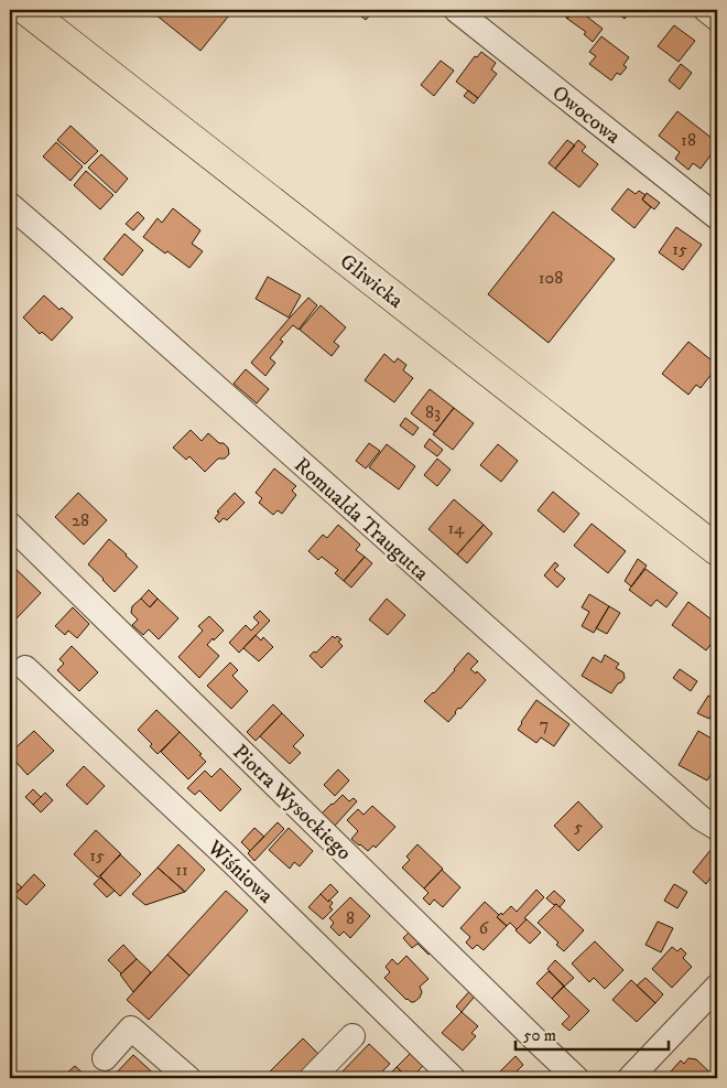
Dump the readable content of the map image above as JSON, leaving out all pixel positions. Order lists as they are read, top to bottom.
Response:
{
  "streets": {
    "main road": ["Gliwicka"],
    "street": [
      "Owocowa",
      "Romualda Traugutta",
      "Piotra Wysockiego",
      "Wiśniowa"
    ]
  },
  "house_numbers": [
    "18",
    "15",
    "108",
    "83",
    "28",
    "14",
    "7",
    "5",
    "15",
    "11",
    "8",
    "6"
  ],
  "scale_bar": "50 m"
}
